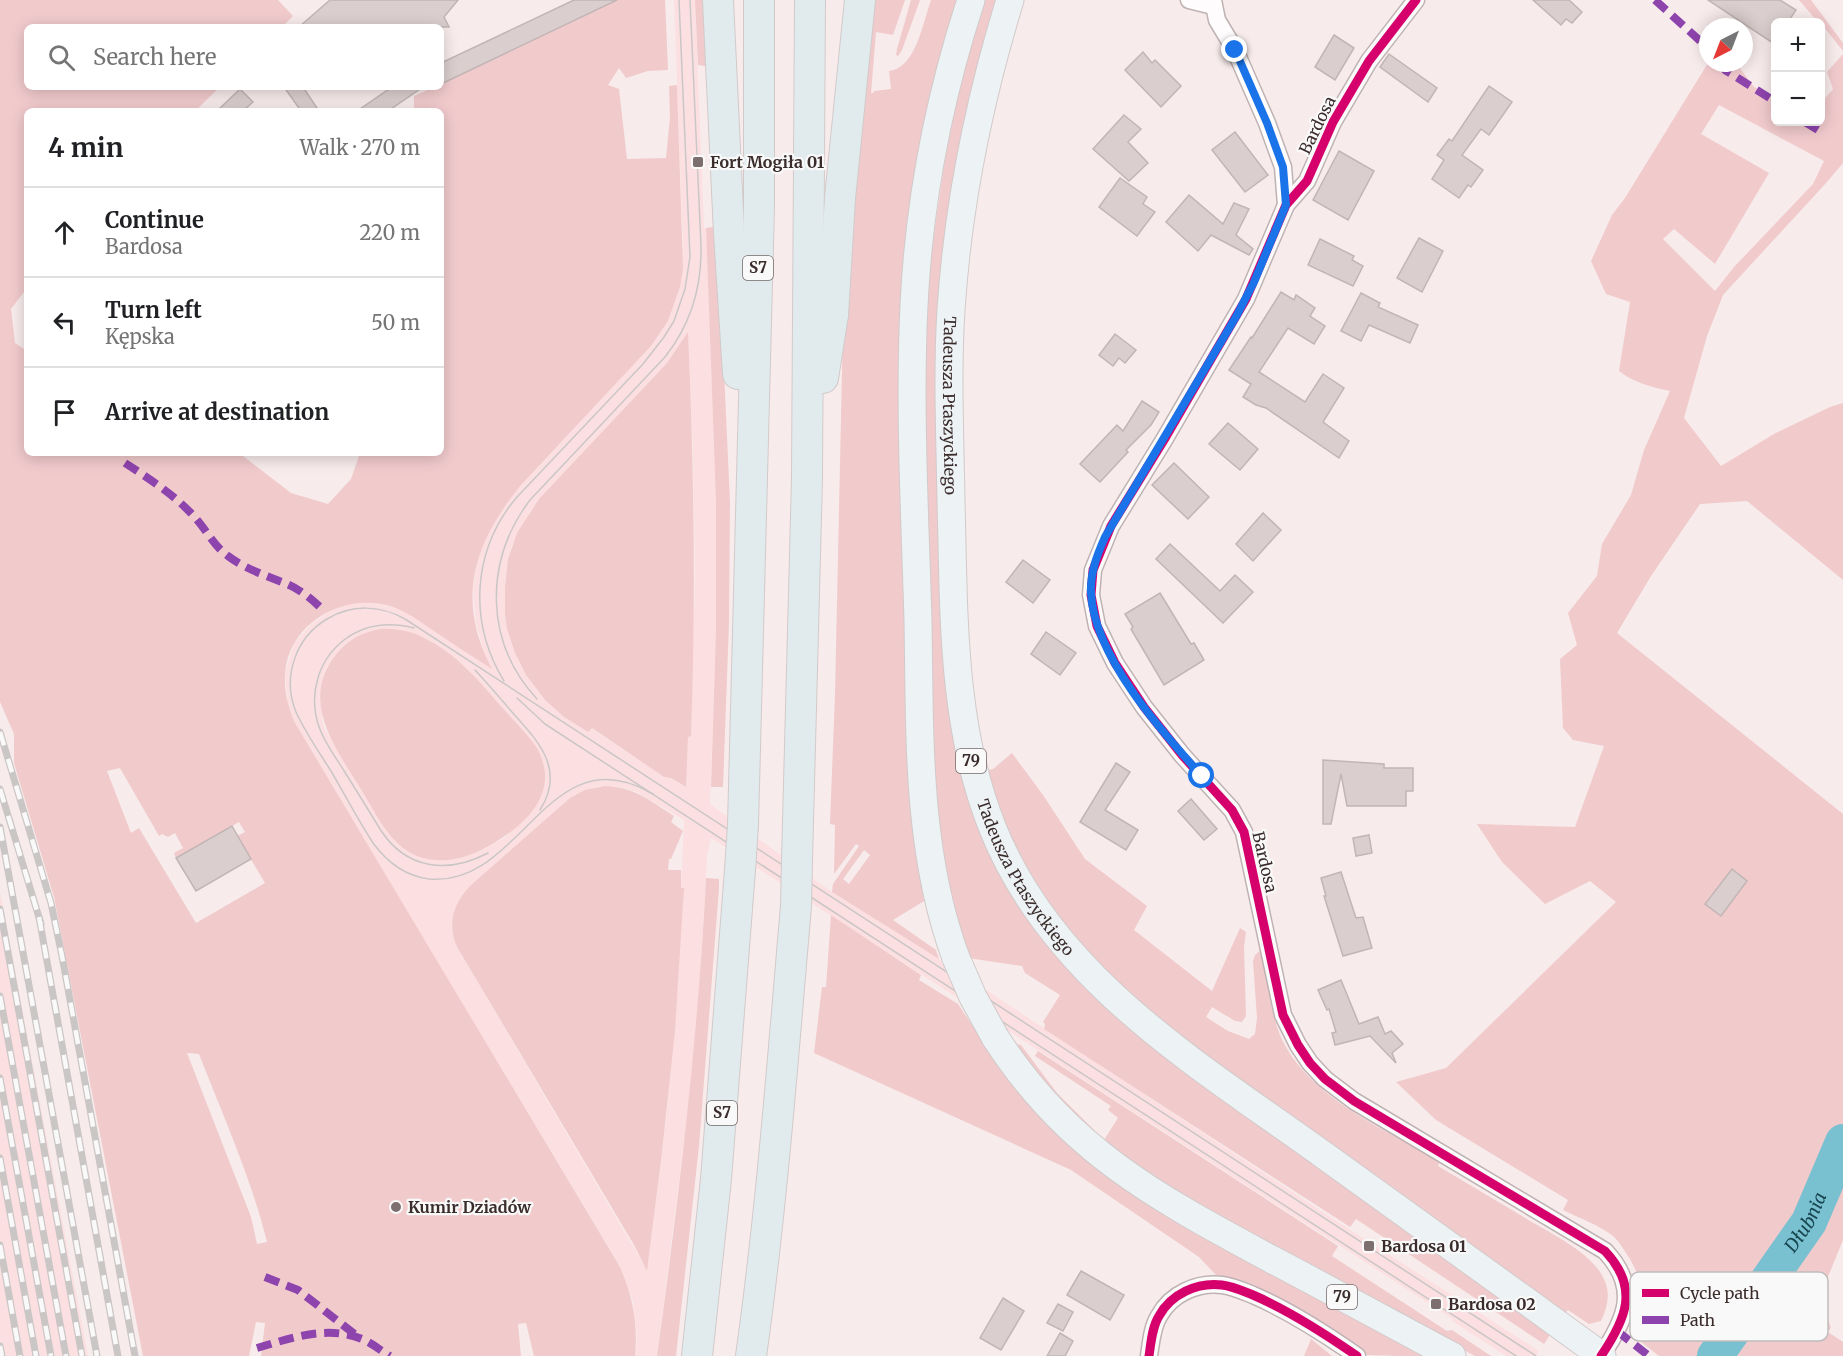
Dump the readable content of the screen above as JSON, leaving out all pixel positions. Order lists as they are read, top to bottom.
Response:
{
  "streets": {
    "highway": ["S7"],
    "main road": ["Tadeusza Ptaszyckiego", "79"],
    "street": ["Bardosa"]
  },
  "crossings": [
    ["Bardosa", "Tadeusza Ptaszyckiego"]
  ],
  "water": ["Dłubnia"],
  "places": {
    "transit": ["Fort Mogiła 01", "Bardosa 01", "Bardosa 02"],
    "other": ["Kumir Dziadów"]
  },
  "legend": ["Cycle path", "Path"],
  "north": "bottom left",
  "page": {
    "map_buttons": ["+", "−"],
    "search": "Search here",
    "heading": ["4 min", "Walk · 270 m"],
    "list": [
      ["Continue", "Bardosa", "220 m"],
      ["Turn left", "Kępska", "50 m"],
      "Arrive at destination"
    ]
  }
}
